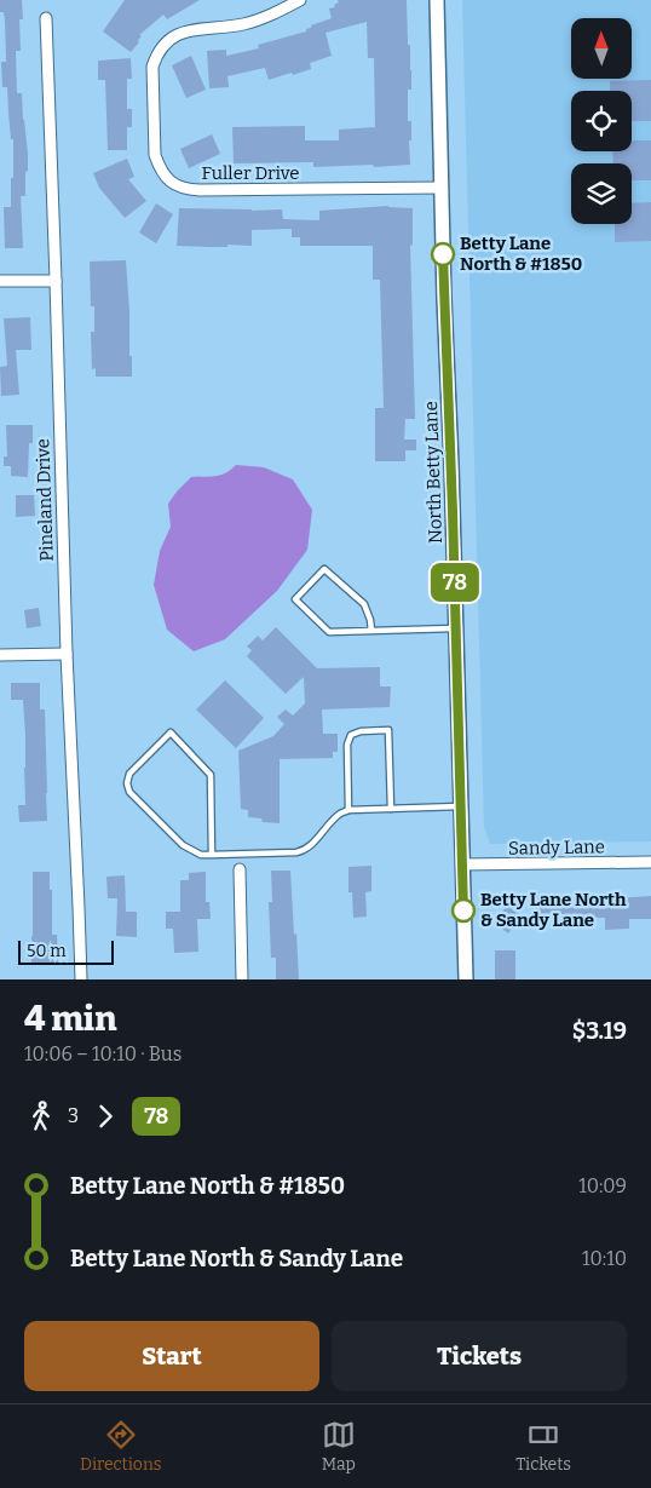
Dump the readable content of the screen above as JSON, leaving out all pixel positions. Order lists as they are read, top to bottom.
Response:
{
  "streets": {
    "street": [
      "Fuller Drive",
      "North Betty Lane",
      "Pineland Drive",
      "Sandy Lane"
    ]
  },
  "crossings": [
    ["Fuller Drive", "North Betty Lane"],
    ["North Betty Lane", "Sandy Lane"]
  ],
  "places": ["Betty Lane North & #1850", "Betty Lane North & Sandy Lane"],
  "lines": ["bus line 78"],
  "scale_bar": "50 m",
  "north": "top",
  "page": {
    "on_map": "78",
    "scale": "50 m",
    "heading": ["4 min", "10:06 – 10:10 · Bus", "$3.19"],
    "legs": ["3", "78"],
    "list": [
      {
        "name": "Betty Lane North & #1850",
        "value": "10:09"
      },
      {
        "name": "Betty Lane North & Sandy Lane",
        "value": "10:10"
      }
    ],
    "buttons": ["Start", "Tickets"],
    "tabs": ["Directions", "Map", "Tickets"]
  }
}
